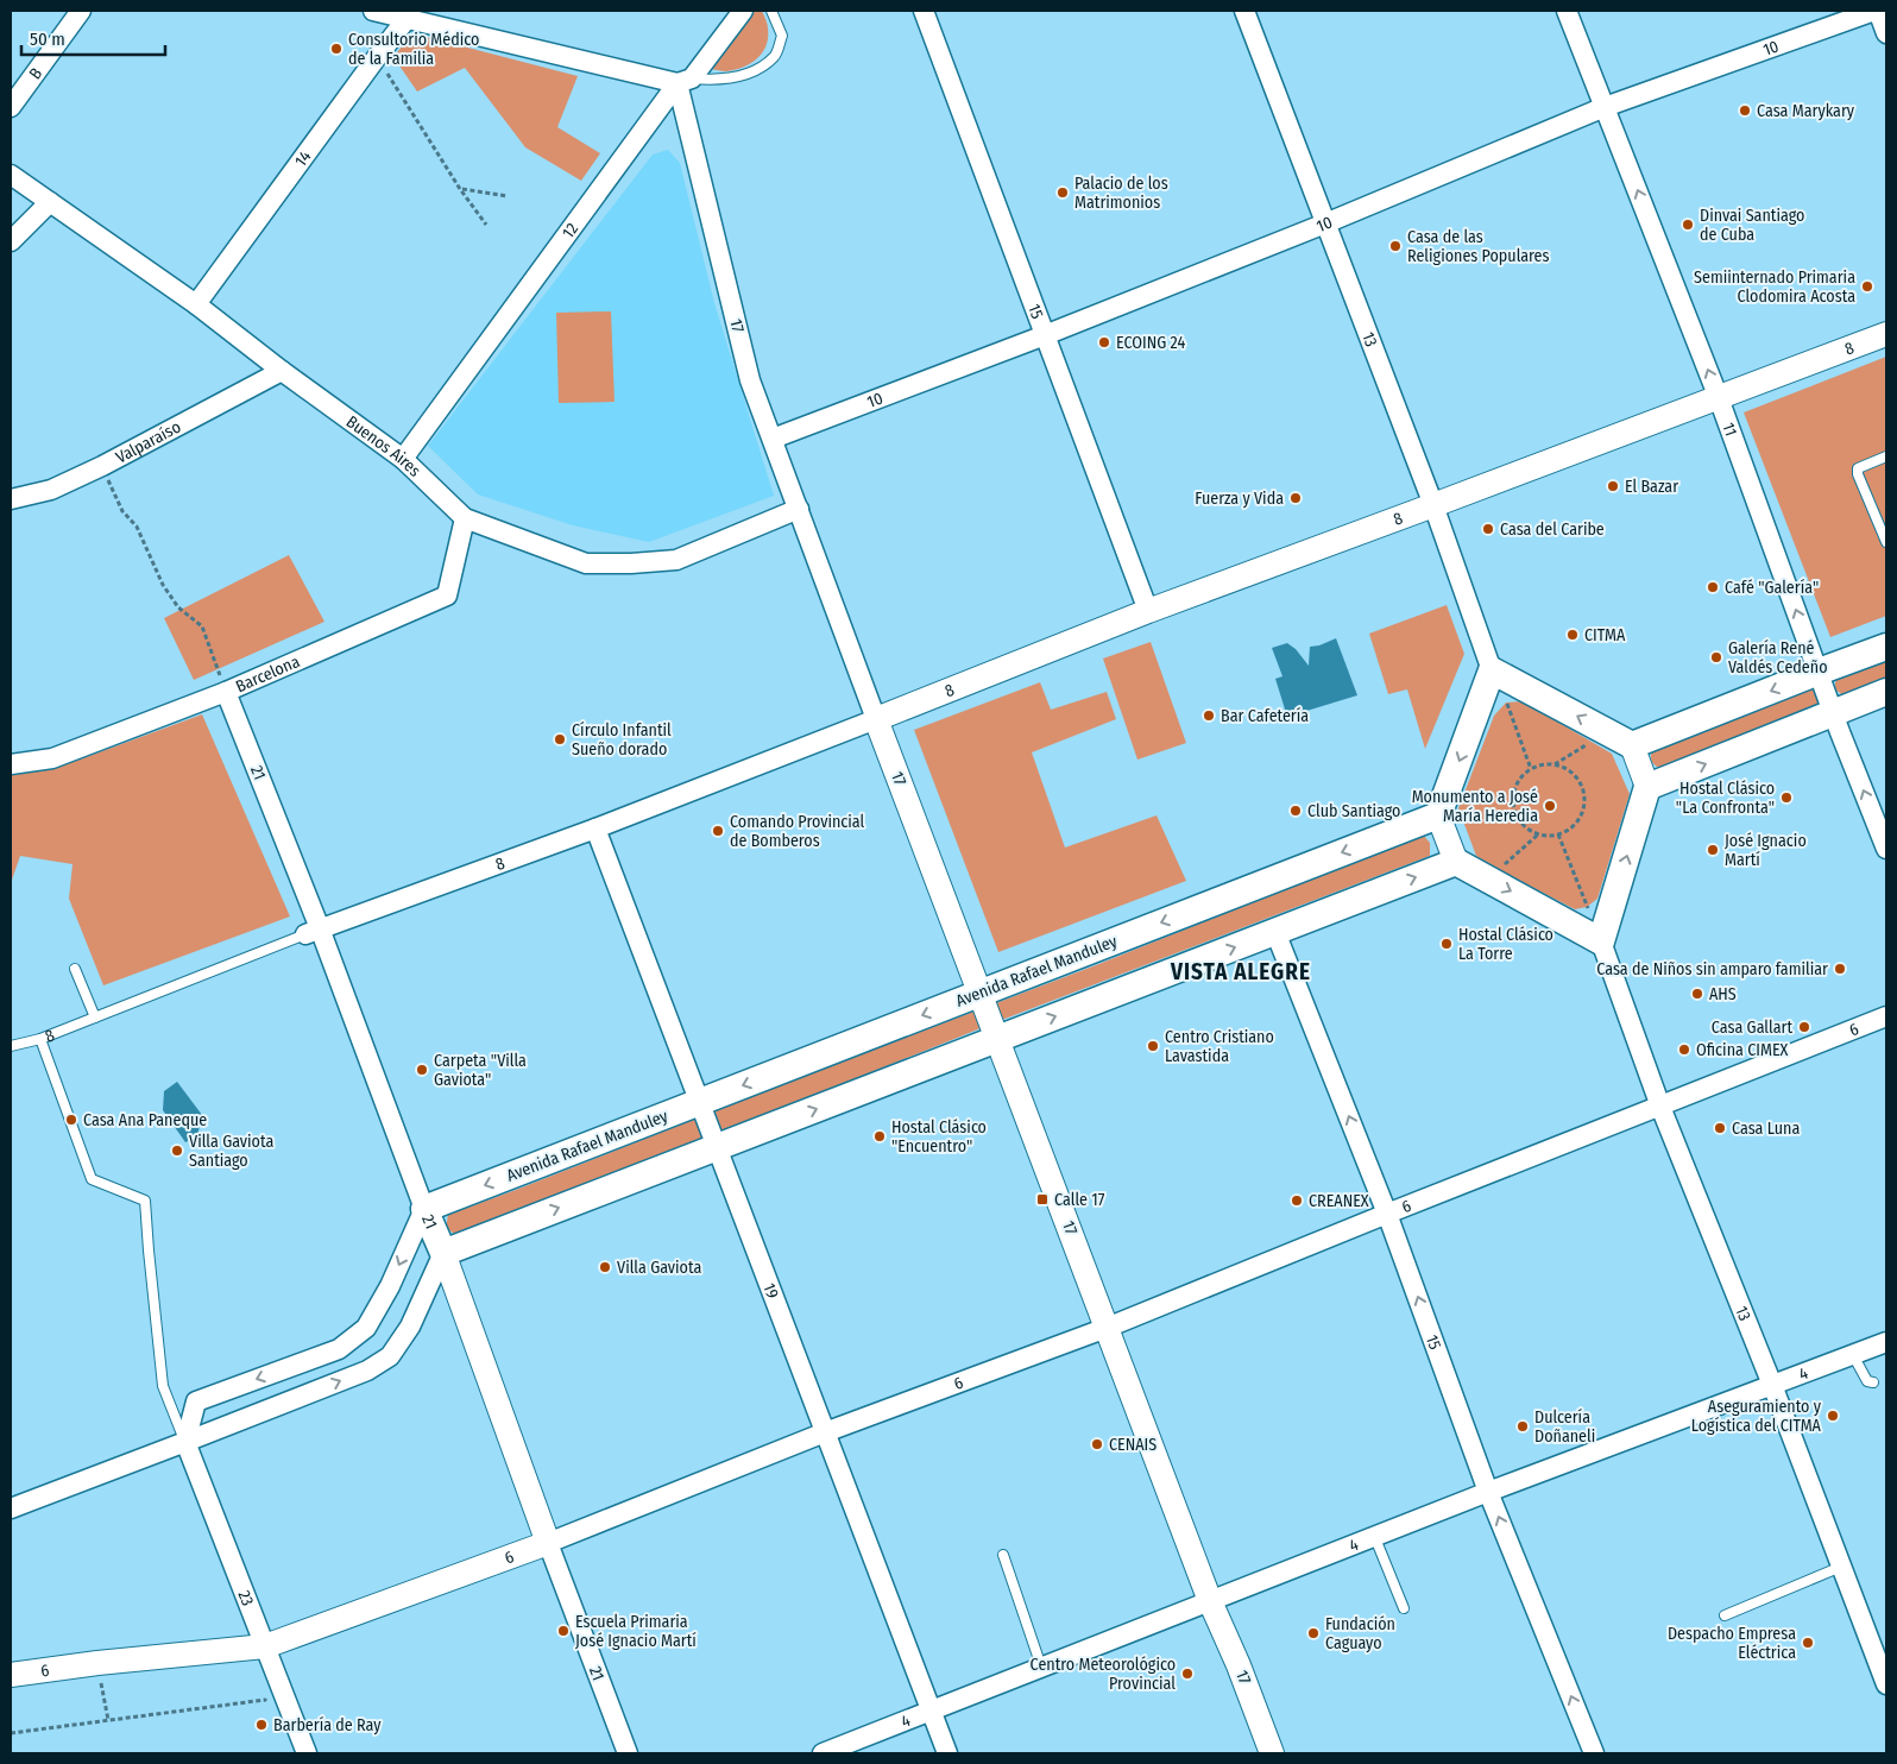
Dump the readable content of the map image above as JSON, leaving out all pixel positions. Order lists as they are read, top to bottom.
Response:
{
  "streets": {
    "main road": ["21", "Avenida Rafael Manduley"],
    "street": [
      "10",
      "B",
      "14",
      "12",
      "15",
      "17",
      "13",
      "8",
      "11",
      "Valparaíso",
      "Buenos Aires",
      "Barcelona",
      "6",
      "19",
      "4",
      "23"
    ]
  },
  "crossings": [
    ["10", "15"],
    ["10", "17"],
    ["10", "13"],
    ["10", "11"],
    ["14", "Buenos Aires"],
    ["12", "17"],
    ["12", "Buenos Aires"],
    ["15", "8"],
    ["15", "6"],
    ["15", "4"],
    ["17", "8"],
    ["17", "Buenos Aires"],
    ["17", "Avenida Rafael Manduley"],
    ["17", "6"],
    ["17", "4"],
    ["13", "8"],
    ["13", "6"],
    ["13", "4"],
    ["8", "11"],
    ["8", "21"],
    ["8", "19"],
    ["Valparaíso", "Buenos Aires"],
    ["Buenos Aires", "Barcelona"],
    ["Barcelona", "21"],
    ["21", "Avenida Rafael Manduley"],
    ["21", "6"],
    ["Avenida Rafael Manduley", "19"],
    ["6", "19"],
    ["6", "23"],
    ["19", "4"]
  ],
  "one_way": ["15", "11"],
  "districts": ["VISTA ALEGRE"],
  "places": {
    "other": [
      "Consultorio Médico de la Familia",
      "Casa Marykary",
      "Palacio de los Matrimonios",
      "Dinvai Santiago de Cuba",
      "Casa de las Religiones Populares",
      "Semiinternado Primaria Clodomira Acosta",
      "ECOING 24",
      "El Bazar",
      "Fuerza y Vida",
      "Casa del Caribe",
      "Café \"Galería\"",
      "CITMA",
      "Galería René Valdés Cedeño",
      "Bar Cafetería",
      "Círculo Infantil Sueño dorado",
      "Hostal Clásico \"La Confronta\"",
      "Monumento a José María Heredia",
      "Club Santiago",
      "Comando Provincial de Bomberos",
      "José Ignacio Martí",
      "Hostal Clásico La Torre",
      "Casa de Niños sin amparo familiar",
      "AHS",
      "Casa Gallart",
      "Centro Cristiano Lavastida",
      "Oficina CIMEX",
      "Carpeta \"Villa Gaviota\"",
      "Casa Ana Paneque",
      "Casa Luna",
      "Hostal Clásico \"Encuentro\"",
      "Villa Gaviota Santiago",
      "CREANEX",
      "Villa Gaviota",
      "Aseguramiento y Logística del CITMA",
      "Dulcería Doñaneli",
      "CENAIS",
      "Escuela Primaria José Ignacio Martí",
      "Fundación Caguayo",
      "Despacho Empresa Eléctrica",
      "Centro Meteorológico Provincial",
      "Barbería de Ray"
    ],
    "transit": ["Calle 17"]
  },
  "scale_bar": "50 m"
}
